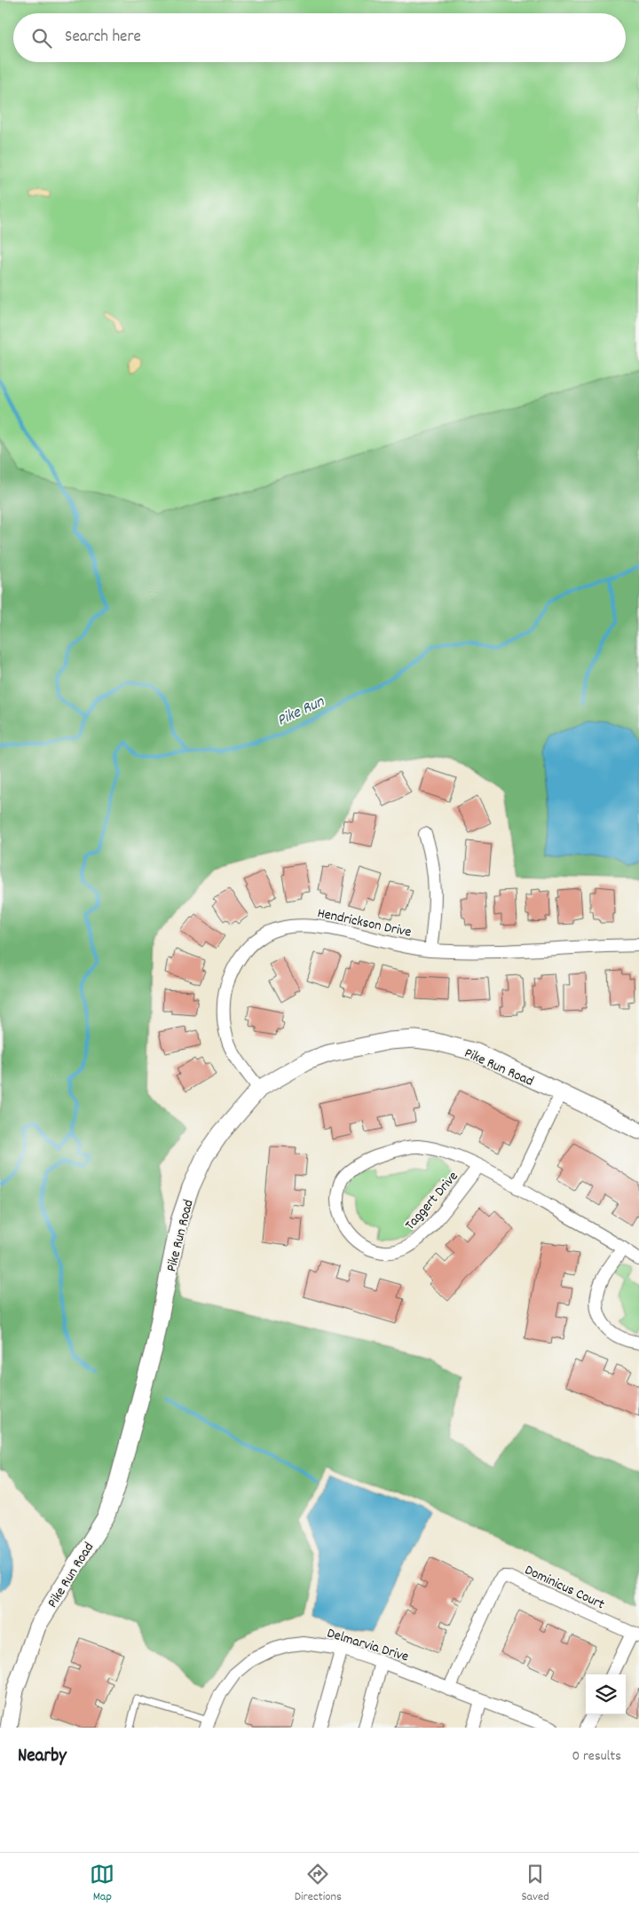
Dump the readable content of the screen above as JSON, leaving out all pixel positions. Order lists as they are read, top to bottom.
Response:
{
  "streets": {
    "street": [
      "Hendrickson Drive",
      "Pike Run Road",
      "Taggert Drive",
      "Dominicus Court",
      "Delmarvia Drive"
    ]
  },
  "crossings": [
    ["Hendrickson Drive", "Pike Run Road"],
    ["Dominicus Court", "Delmarvia Drive"]
  ],
  "water": ["Pike Run"],
  "page": {
    "search": "Search here",
    "heading": ["Nearby", "0 results"],
    "nav": ["Map", "Directions", "Saved"]
  }
}
